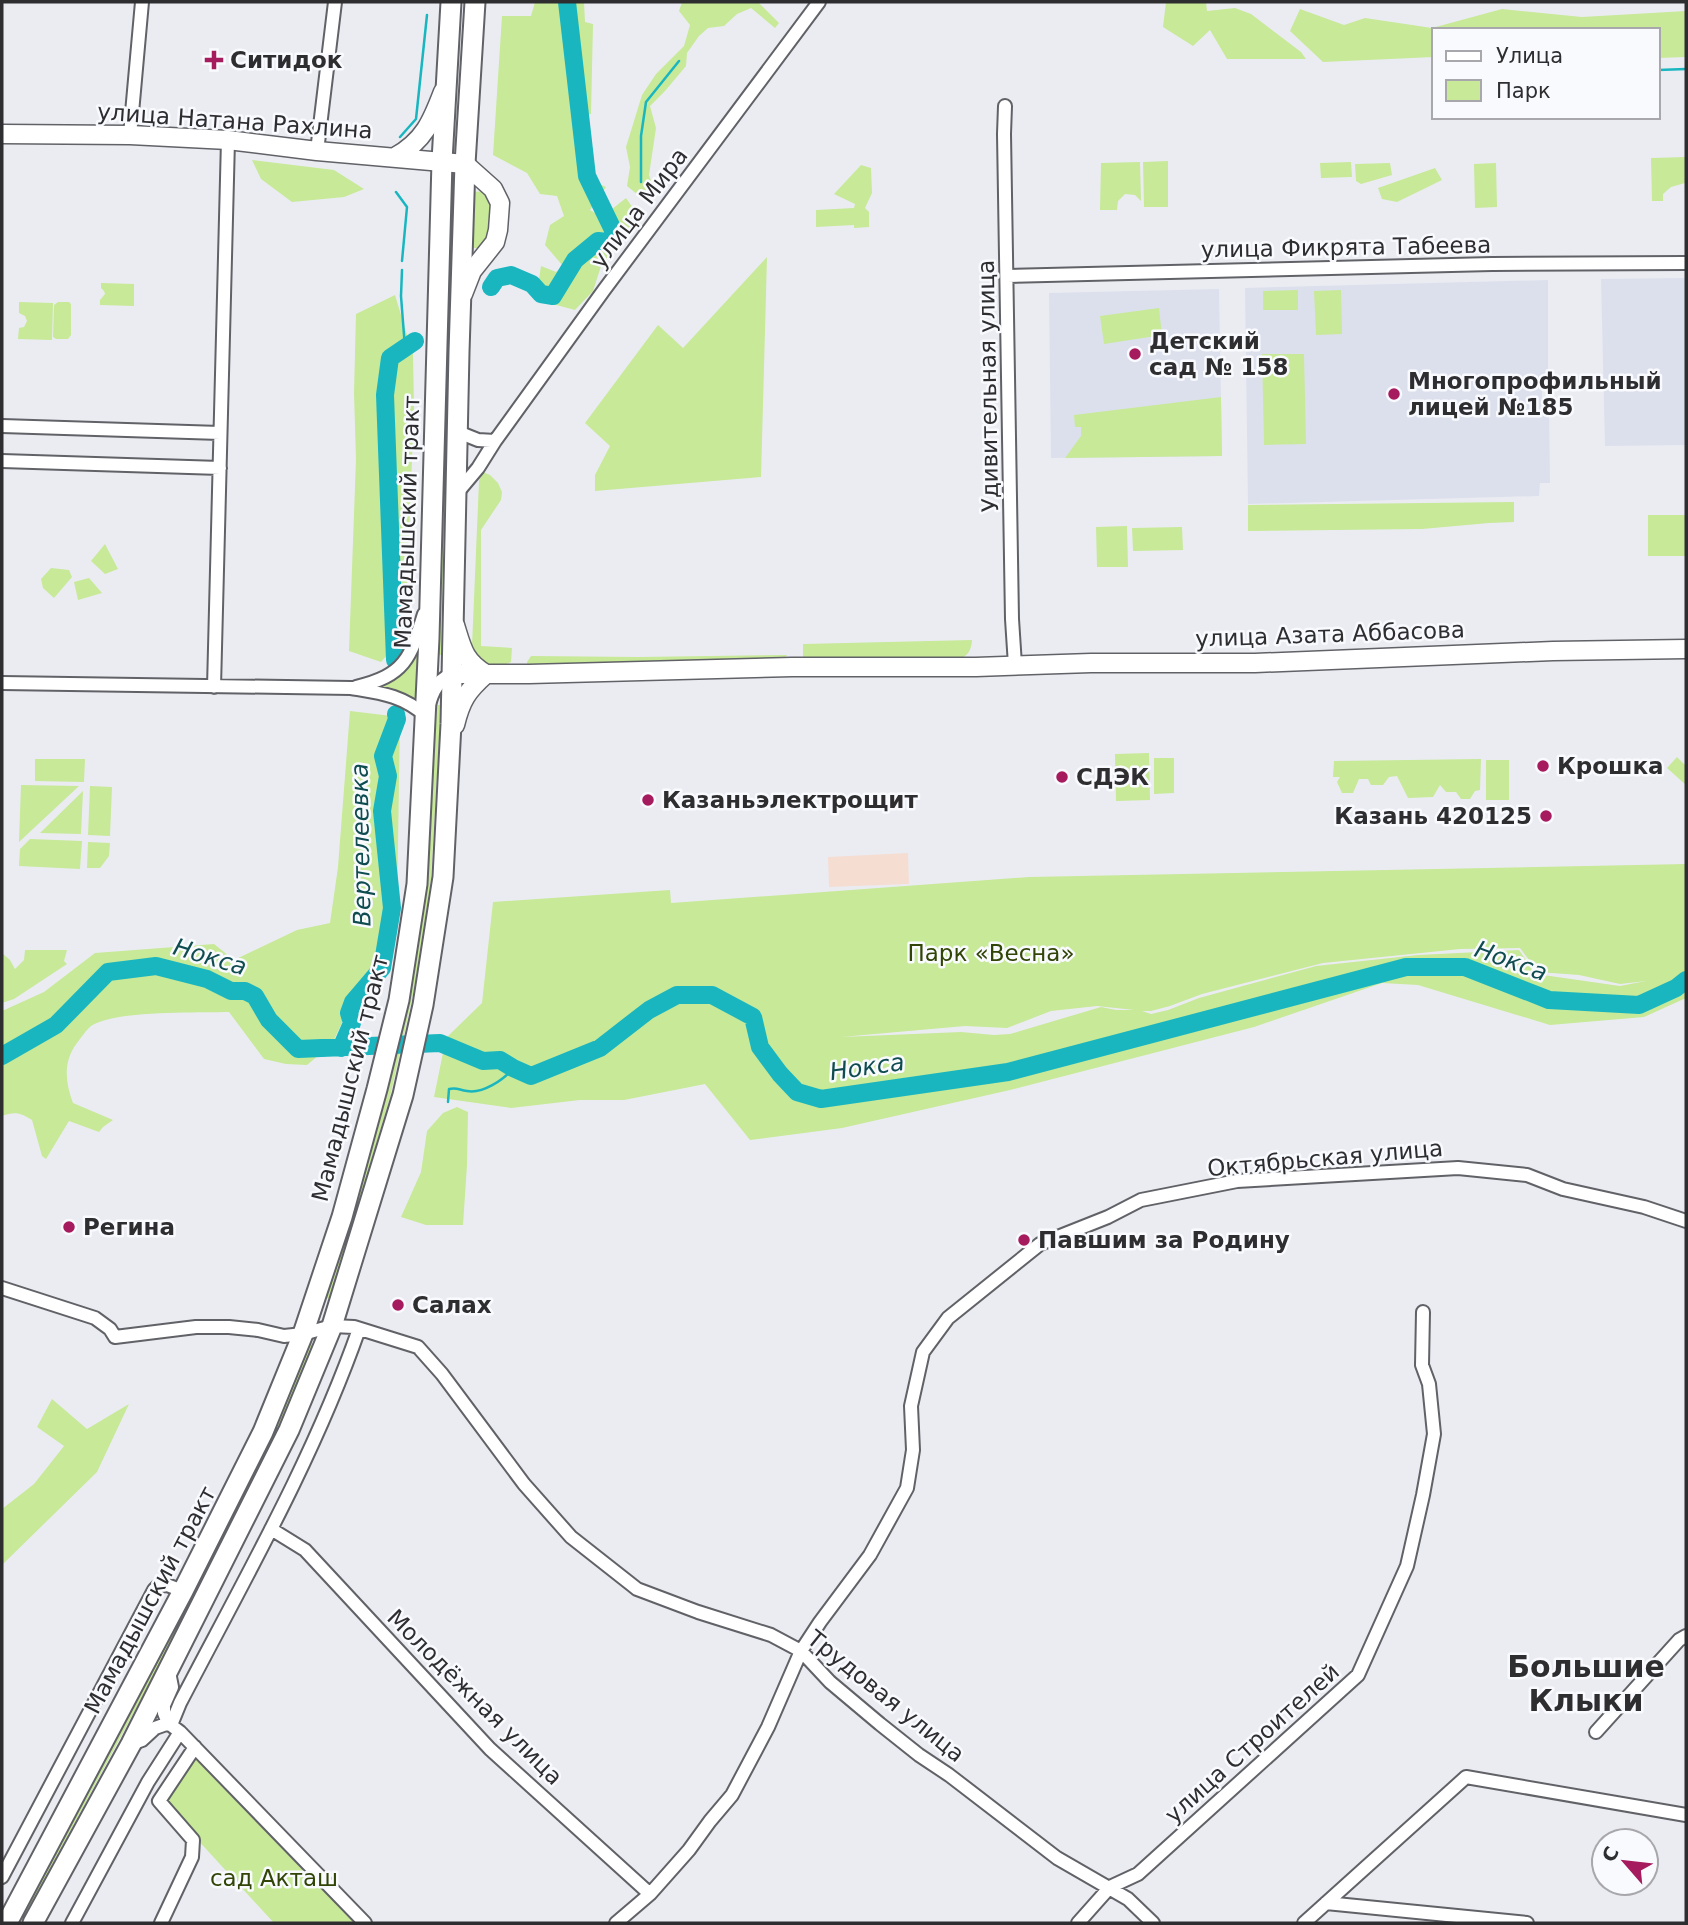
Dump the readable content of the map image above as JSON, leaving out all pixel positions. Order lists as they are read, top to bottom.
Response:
{
  "streets": {
    "main road": ["Мамадышский тракт"],
    "street": [
      "улица Натана Рахлина",
      "улица Мира",
      "улица Фикрята Табеева",
      "Удивительная улица",
      "улица Азата Аббасова",
      "Октябрьская улица",
      "Трудовая улица",
      "Молодёжная улица",
      "улица Строителей"
    ]
  },
  "crossings": [
    ["улица Натана Рахлина", "Мамадышский тракт"],
    ["улица Мира", "Мамадышский тракт"],
    ["улица Фикрята Табеева", "Удивительная улица"],
    ["Удивительная улица", "улица Азата Аббасова"],
    ["Мамадышский тракт", "улица Азата Аббасова"],
    ["Мамадышский тракт", "Трудовая улица"],
    ["Октябрьская улица", "Трудовая улица"],
    ["Октябрьская улица", "Молодёжная улица"],
    ["Трудовая улица", "улица Строителей"]
  ],
  "districts": ["Большие Клыки"],
  "water": ["Вертелеевка", "Нокса"],
  "parks": ["Парк «Весна»", "сад Акташ"],
  "places": {
    "health": ["Ситидок"],
    "other": [
      "Детский сад № 158",
      "Многопрофильный лицей №185",
      "Крошка",
      "СДЭК",
      "Казаньэлектрощит",
      "Казань 420125",
      "Регина",
      "Павшим за Родину",
      "Салах"
    ]
  },
  "legend": ["Улица", "Парк"],
  "north": "top left"
}
